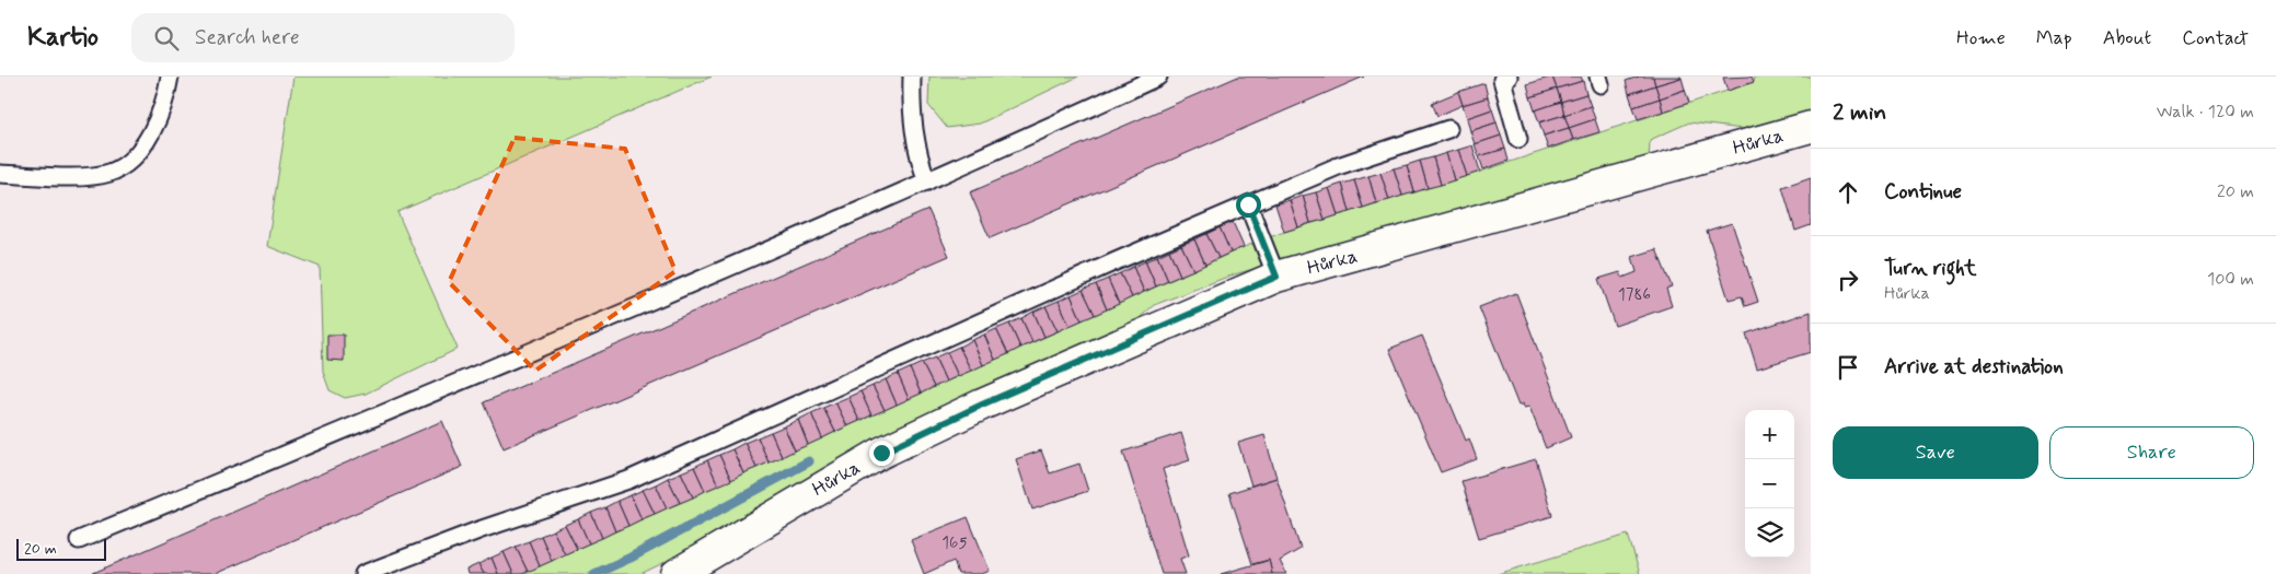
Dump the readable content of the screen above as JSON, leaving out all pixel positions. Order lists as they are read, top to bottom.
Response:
{
  "streets": {
    "street": ["Hůrka"]
  },
  "house_numbers": ["1786", "165"],
  "scale_bar": "20 m",
  "page": {
    "header": "Kartio",
    "search": "Search here",
    "nav": [
      "Home",
      "Map",
      "About",
      "Contact"
    ],
    "heading": ["2 min", "Walk · 120 m"],
    "list": [
      ["Continue", "20 m"],
      ["Turn right", "Hůrka", "100 m"],
      "Arrive at destination"
    ],
    "map_buttons": ["+", "−"],
    "buttons": ["Save", "Share"],
    "scale": "20 m"
  }
}
